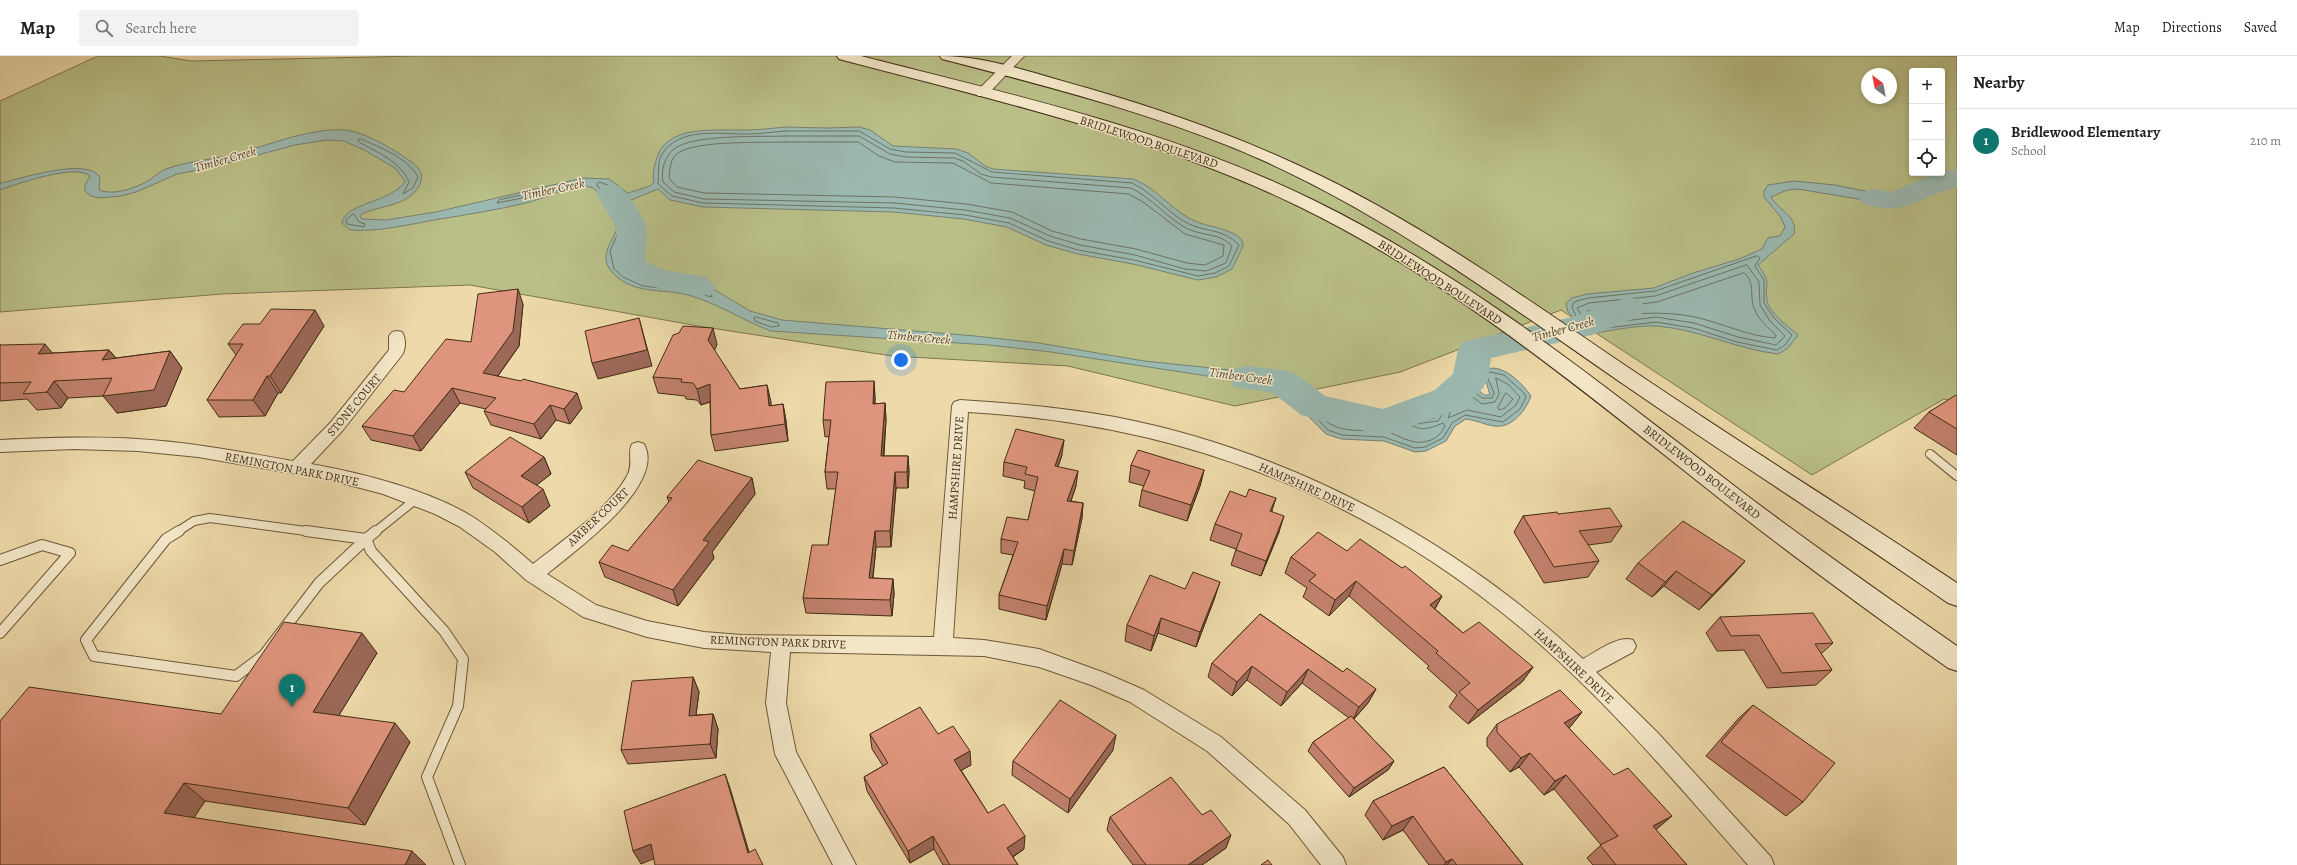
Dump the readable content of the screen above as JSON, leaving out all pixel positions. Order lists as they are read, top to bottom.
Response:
{
  "streets": {
    "main road": ["BRIDLEWOOD BOULEVARD"],
    "street": [
      "STONE COURT",
      "HAMPSHIRE DRIVE",
      "REMINGTON PARK DRIVE",
      "AMBER COURT"
    ]
  },
  "crossings": [
    ["STONE COURT", "REMINGTON PARK DRIVE"],
    ["HAMPSHIRE DRIVE", "REMINGTON PARK DRIVE"],
    ["REMINGTON PARK DRIVE", "AMBER COURT"]
  ],
  "water": ["Timber Creek"],
  "north": "top left",
  "page": {
    "header": "Map",
    "search": "Search here",
    "nav": ["Map", "Directions", "Saved"],
    "heading": "Nearby",
    "map_buttons": ["+", "−"],
    "list": [
      {
        "mark": "1",
        "name": "Bridlewood Elementary",
        "note": "School",
        "value": "210 m"
      }
    ],
    "pins": "1"
  }
}
